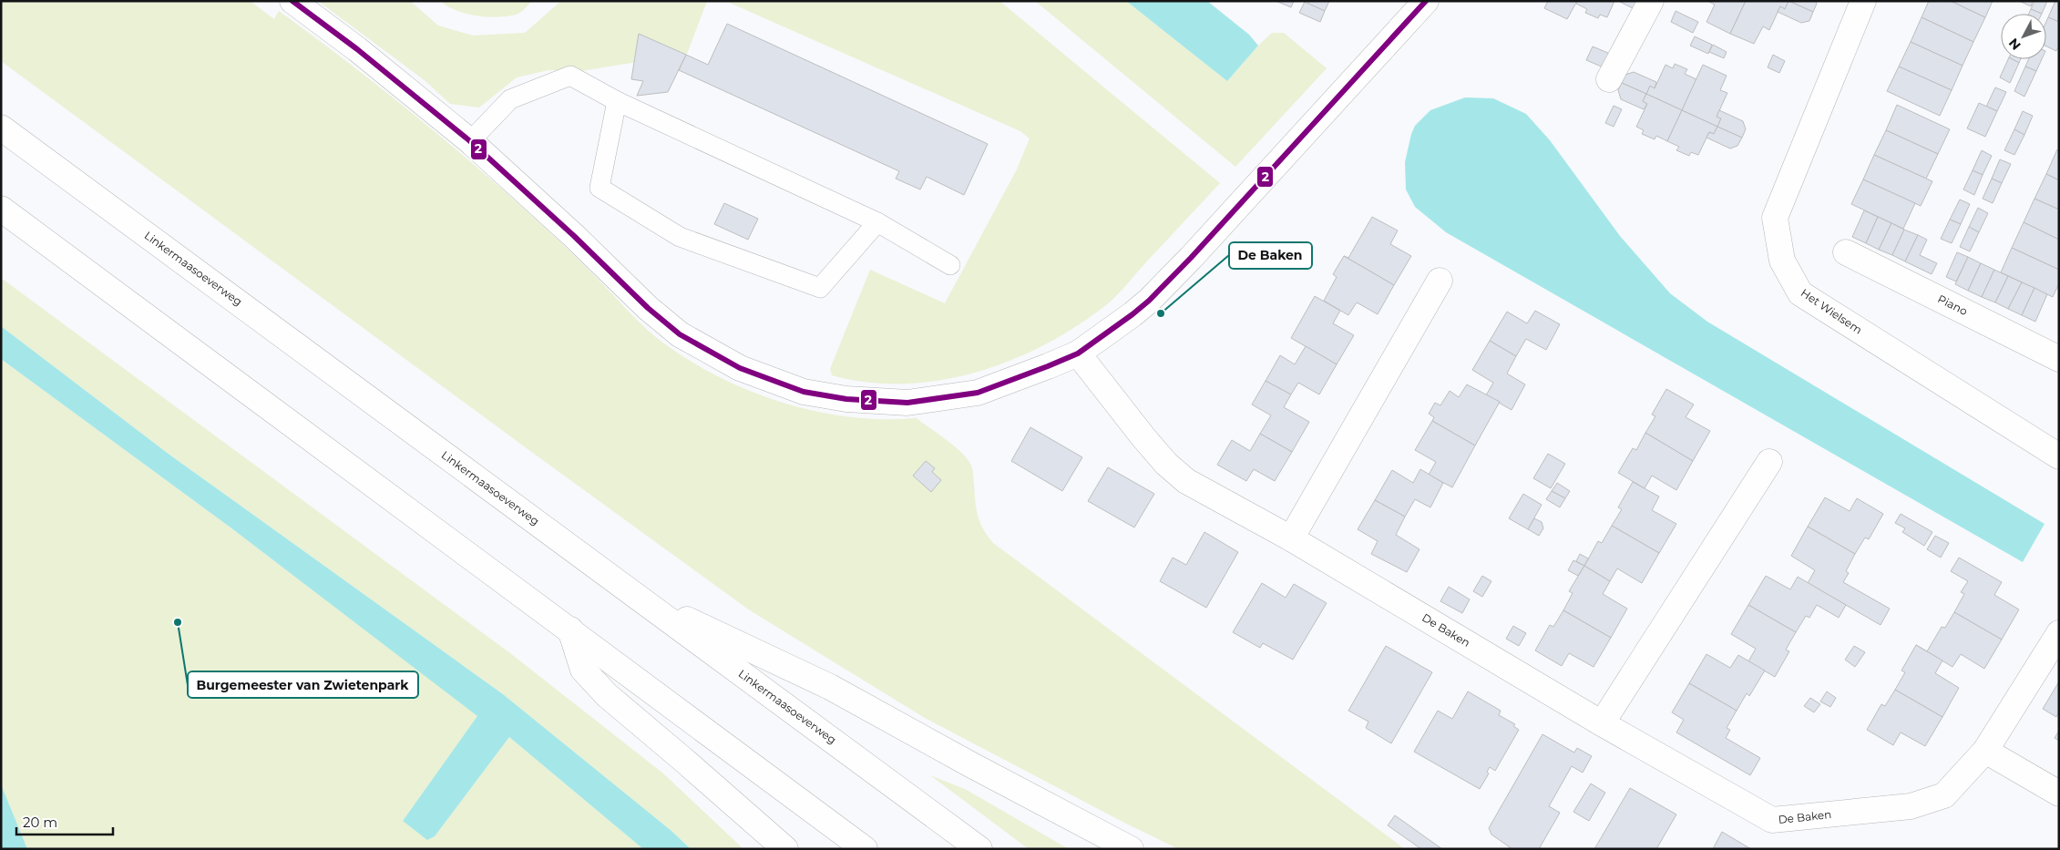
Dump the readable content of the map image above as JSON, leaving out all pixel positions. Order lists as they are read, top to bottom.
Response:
{
  "streets": {
    "main road": [
      "Linkermaasoeverweg",
      "Piano",
      "Het Wielsem",
      "De Baken"
    ]
  },
  "places": ["De Baken", "Burgemeester van Zwietenpark"],
  "lines": ["transit line 2"],
  "scale_bar": "20 m",
  "north": "bottom left"
}
